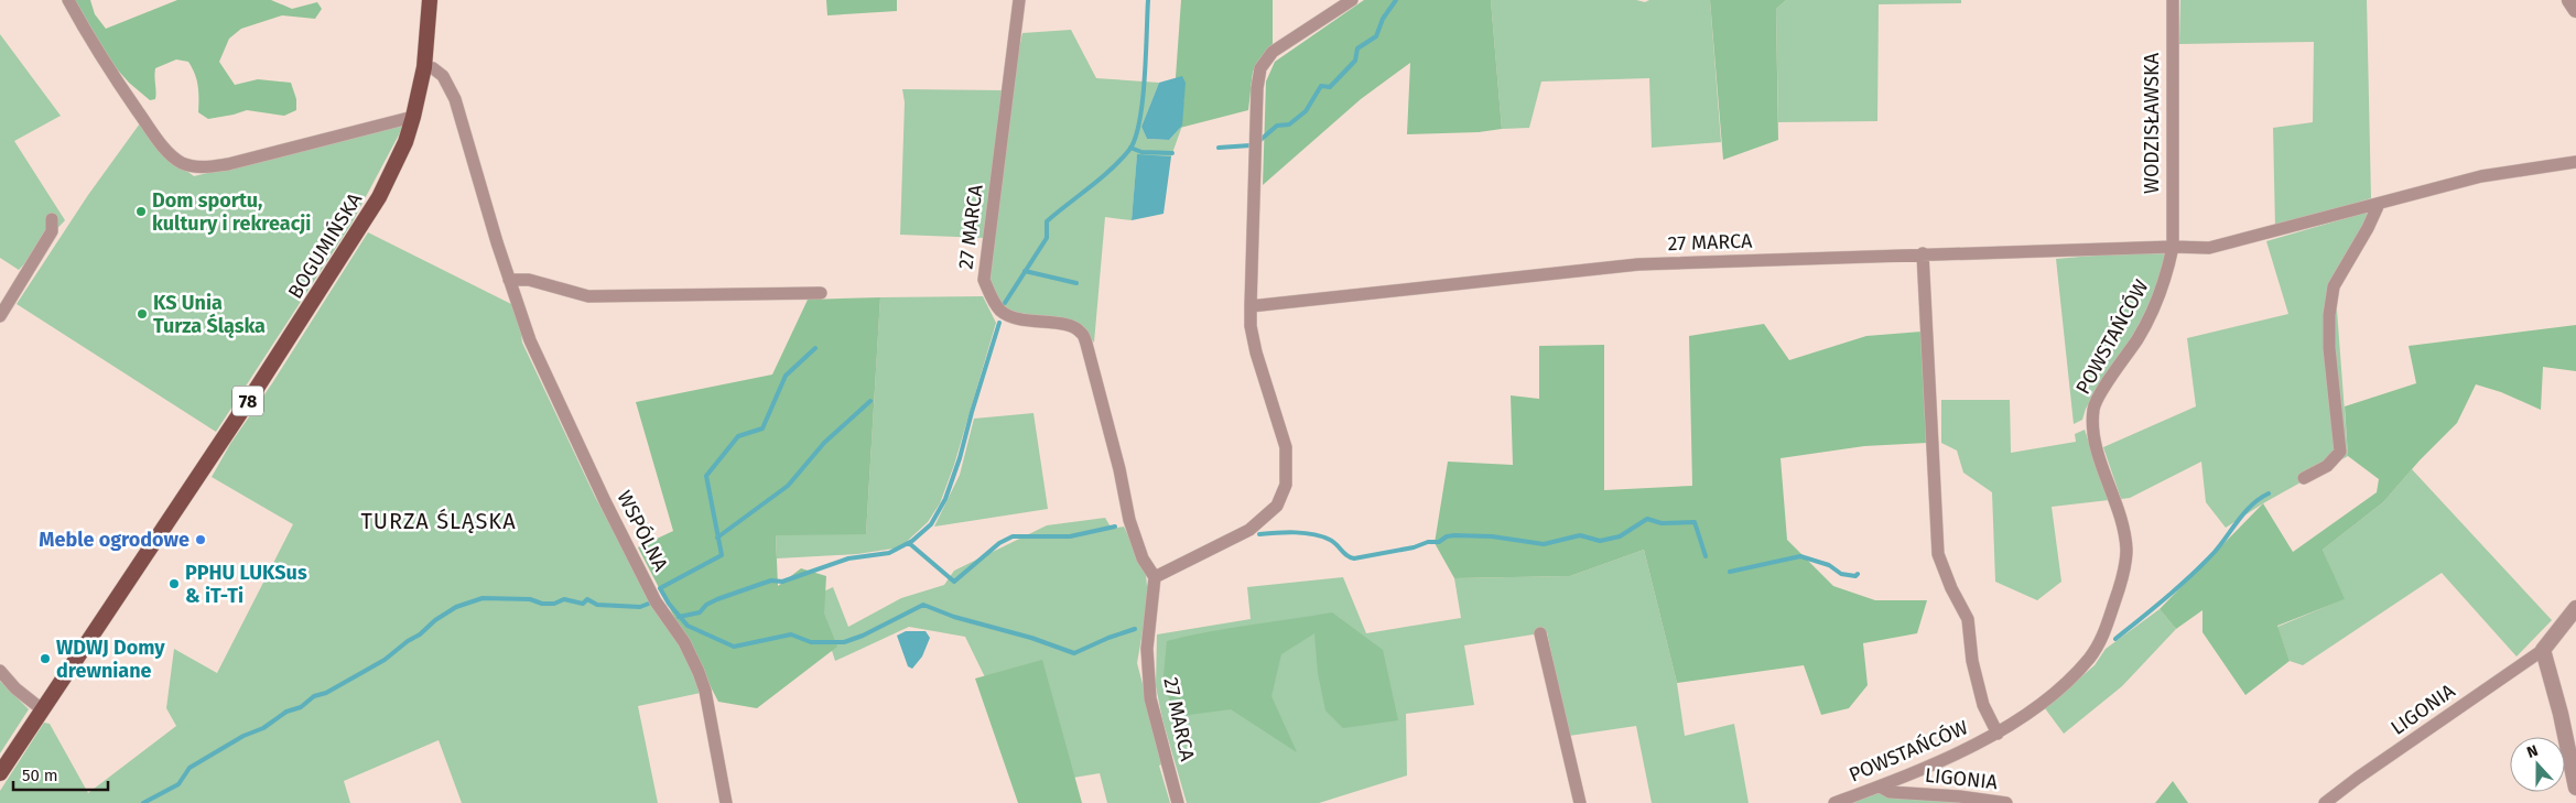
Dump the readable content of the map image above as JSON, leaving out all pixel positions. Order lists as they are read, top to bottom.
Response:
{
  "streets": {
    "main road": ["BOGUMIŃSKA", "78"],
    "street": [
      "WODZISŁAWSKA",
      "27 MARCA",
      "POWSTAŃCÓW",
      "WSPÓLNA",
      "LIGONIA"
    ]
  },
  "crossings": [
    ["WODZISŁAWSKA", "27 MARCA"],
    ["WODZISŁAWSKA", "POWSTAŃCÓW"],
    ["27 MARCA", "POWSTAŃCÓW"],
    ["BOGUMIŃSKA", "WSPÓLNA"],
    ["POWSTAŃCÓW", "LIGONIA"]
  ],
  "districts": ["TURZA ŚLĄSKA"],
  "places": [
    "Dom sportu, kultury i rekreacji",
    "KS Unia Turza Śląska",
    "Meble ogrodowe",
    "PPHU LUKSus & iT-Ti",
    "WDWJ Domy drewniane"
  ],
  "scale_bar": "50 m",
  "north": "top"
}
